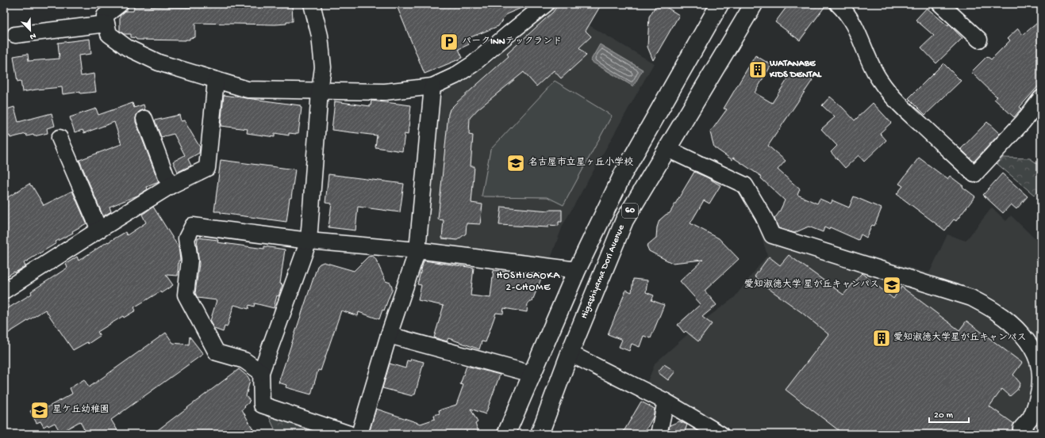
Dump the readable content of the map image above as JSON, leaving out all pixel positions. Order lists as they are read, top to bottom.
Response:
{
  "streets": {
    "main road": ["60", "Higashiyama Dori Avenue"]
  },
  "districts": ["HOSHIGAOKA 2-CHOME"],
  "places": {
    "parking": ["パークINNテックランド"],
    "building": ["WATANABE KIDS DENTAL", "愛知淑徳大学星が丘キャンパス"],
    "school or university": ["名古屋市立星ヶ丘小学校", "愛知淑徳大学 星が丘キャンパス", "星ケ丘幼稚園"]
  },
  "scale_bar": "20 m",
  "north": "bottom right"
}
